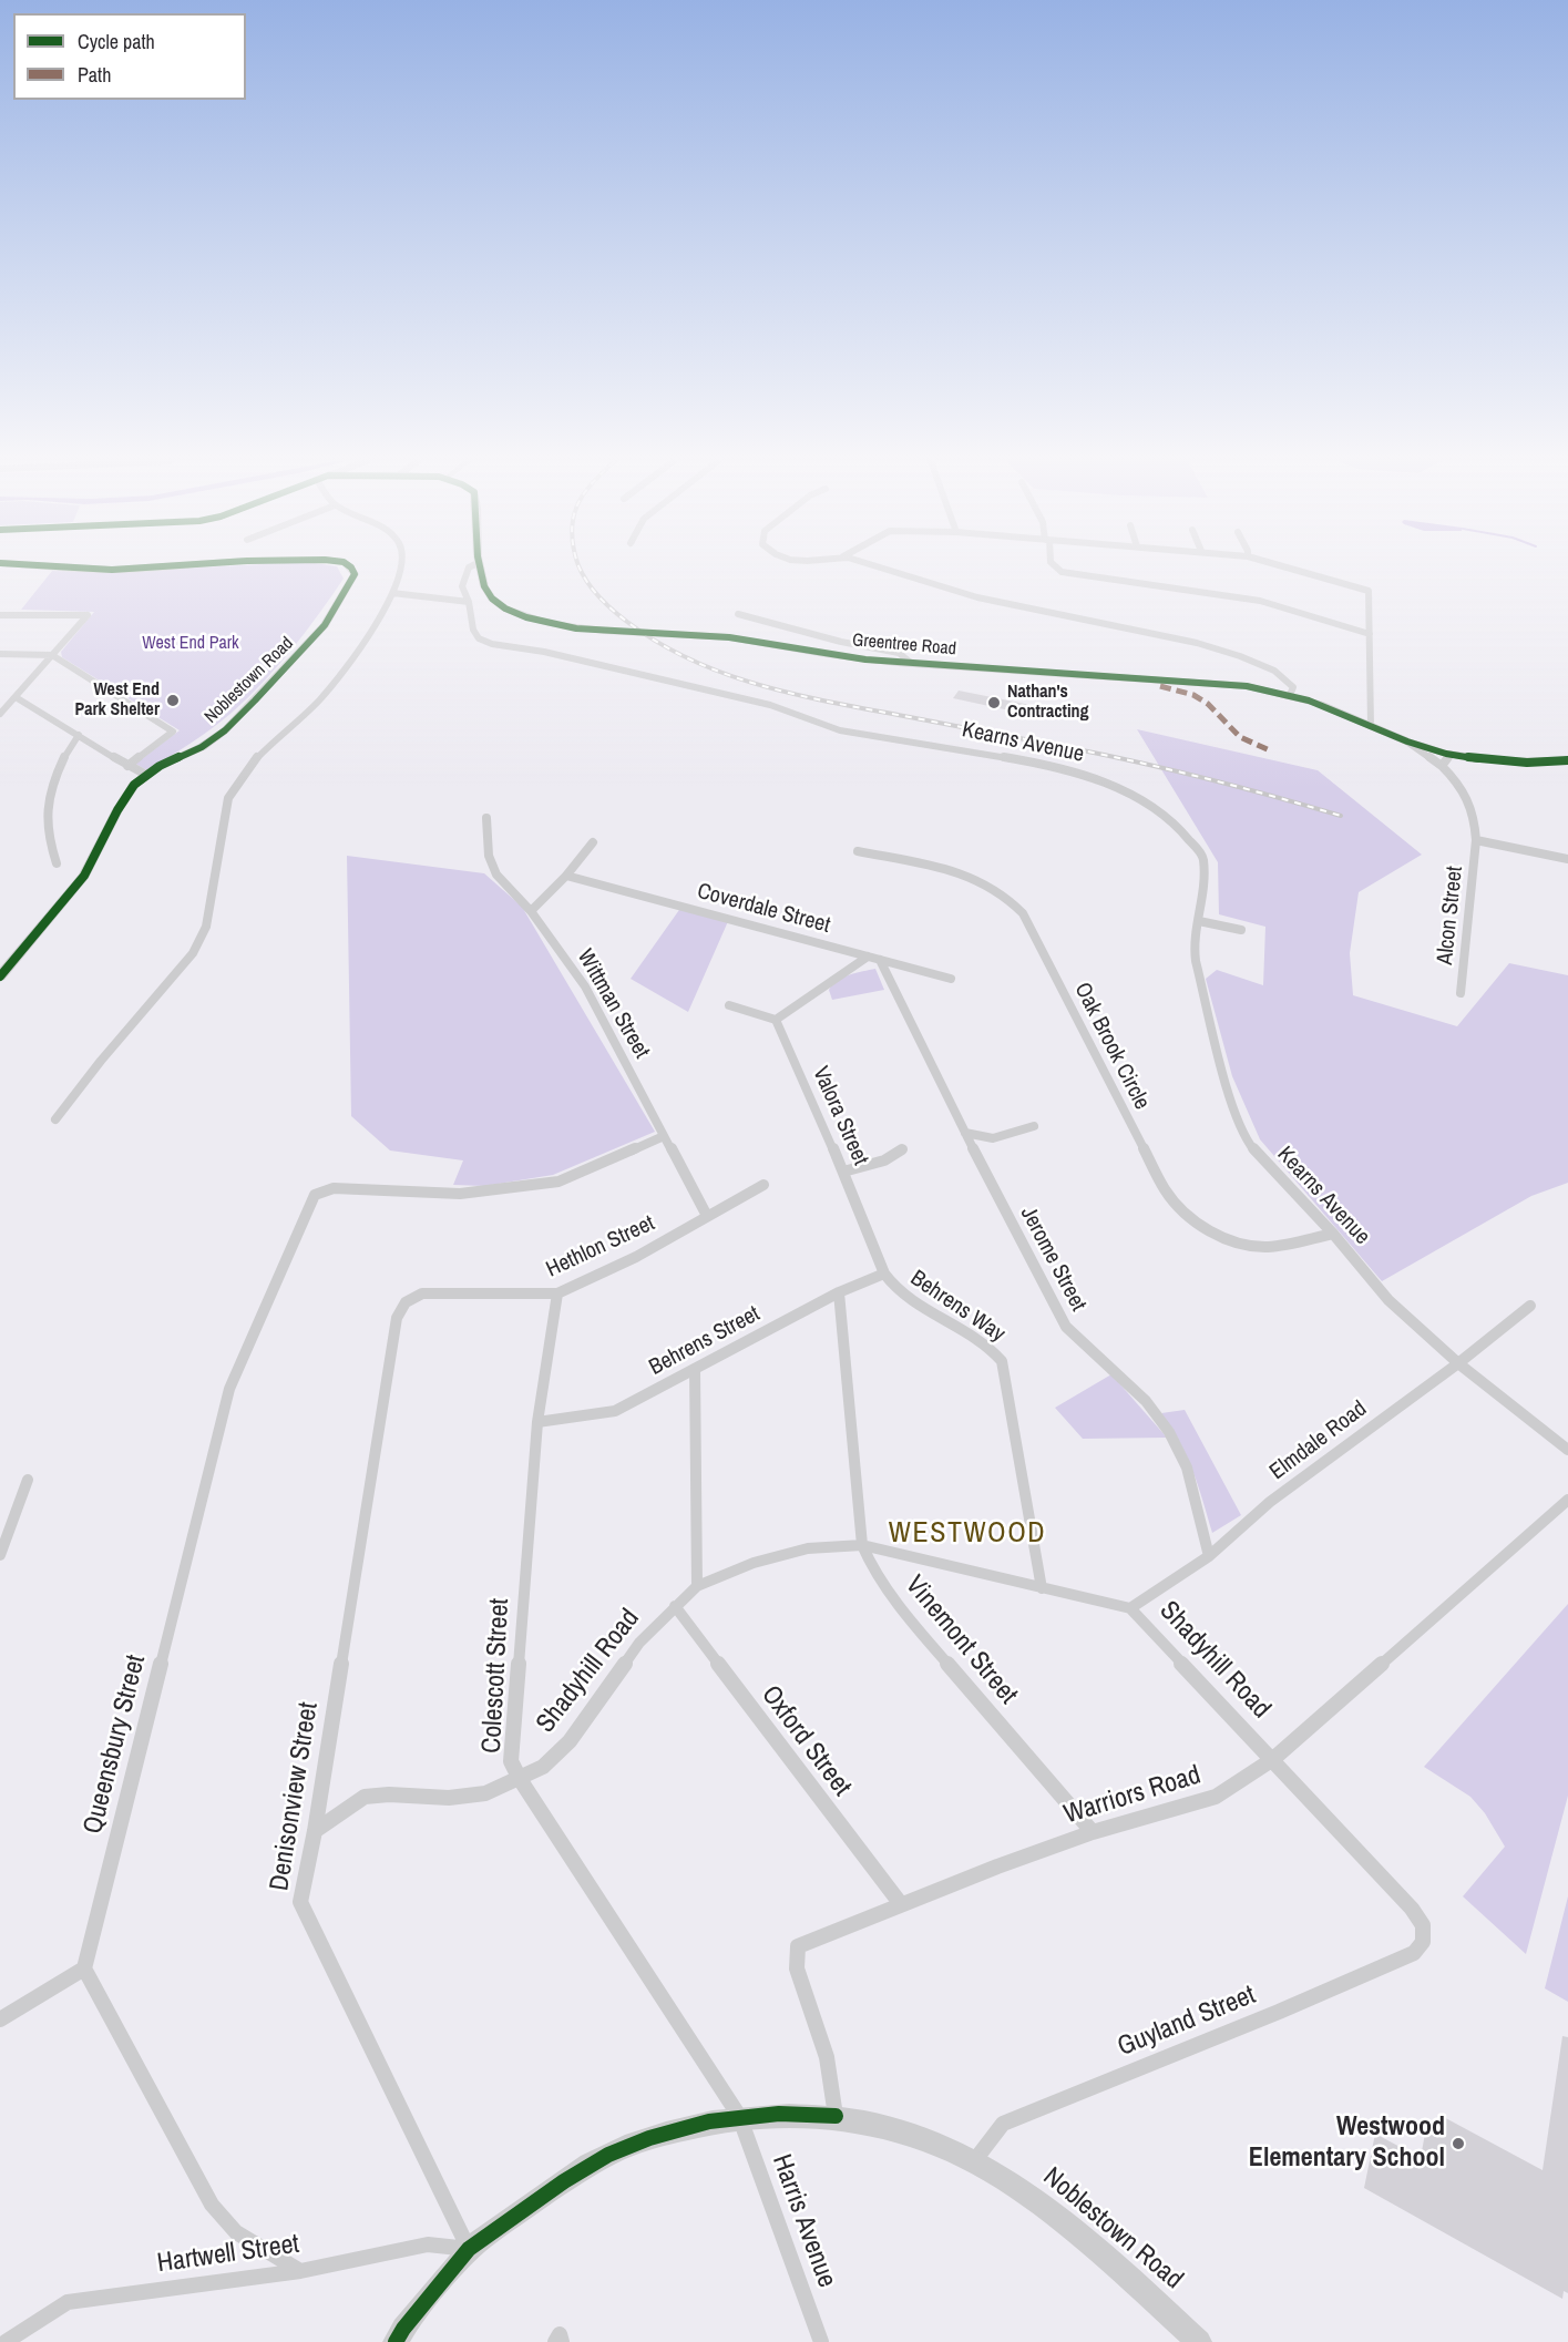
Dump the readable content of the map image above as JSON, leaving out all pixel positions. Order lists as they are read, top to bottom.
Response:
{
  "streets": {
    "main road": ["Greentree Road", "Noblestown Road"],
    "street": [
      "Kearns Avenue",
      "Coverdale Street",
      "Alcon Street",
      "Wittman Street",
      "Oak Brook Circle",
      "Valora Street",
      "Hethlon Street",
      "Jerome Street",
      "Behrens Way",
      "Behrens Street",
      "Elmdale Road",
      "Vinemont Street",
      "Shadyhill Road",
      "Colescott Street",
      "Oxford Street",
      "Queensbury Street",
      "Warriors Road",
      "Denisonview Street",
      "Guyland Street",
      "Harris Avenue",
      "Hartwell Street"
    ]
  },
  "crossings": [
    ["Greentree Road", "Alcon Street"],
    ["Noblestown Road", "Colescott Street"],
    ["Noblestown Road", "Warriors Road"],
    ["Noblestown Road", "Denisonview Street"],
    ["Noblestown Road", "Guyland Street"],
    ["Noblestown Road", "Harris Avenue"],
    ["Noblestown Road", "Hartwell Street"],
    ["Kearns Avenue", "Oak Brook Circle"],
    ["Kearns Avenue", "Elmdale Road"],
    ["Coverdale Street", "Jerome Street"],
    ["Wittman Street", "Hethlon Street"],
    ["Wittman Street", "Queensbury Street"],
    ["Valora Street", "Behrens Way"],
    ["Valora Street", "Behrens Street"],
    ["Hethlon Street", "Colescott Street"],
    ["Hethlon Street", "Denisonview Street"],
    ["Jerome Street", "Elmdale Road"],
    ["Behrens Way", "Behrens Street"],
    ["Behrens Way", "Shadyhill Road"],
    ["Behrens Street", "Vinemont Street"],
    ["Behrens Street", "Colescott Street"],
    ["Elmdale Road", "Shadyhill Road"],
    ["Vinemont Street", "Shadyhill Road"],
    ["Vinemont Street", "Warriors Road"],
    ["Shadyhill Road", "Colescott Street"],
    ["Shadyhill Road", "Oxford Street"],
    ["Shadyhill Road", "Warriors Road"],
    ["Shadyhill Road", "Denisonview Street"],
    ["Shadyhill Road", "Guyland Street"],
    ["Colescott Street", "Harris Avenue"],
    ["Oxford Street", "Warriors Road"],
    ["Denisonview Street", "Hartwell Street"]
  ],
  "districts": ["WESTWOOD"],
  "parks": ["West End Park"],
  "places": ["West End Park Shelter", "Nathan's Contracting", "Westwood Elementary School"],
  "legend": ["Cycle path", "Path"]
}
